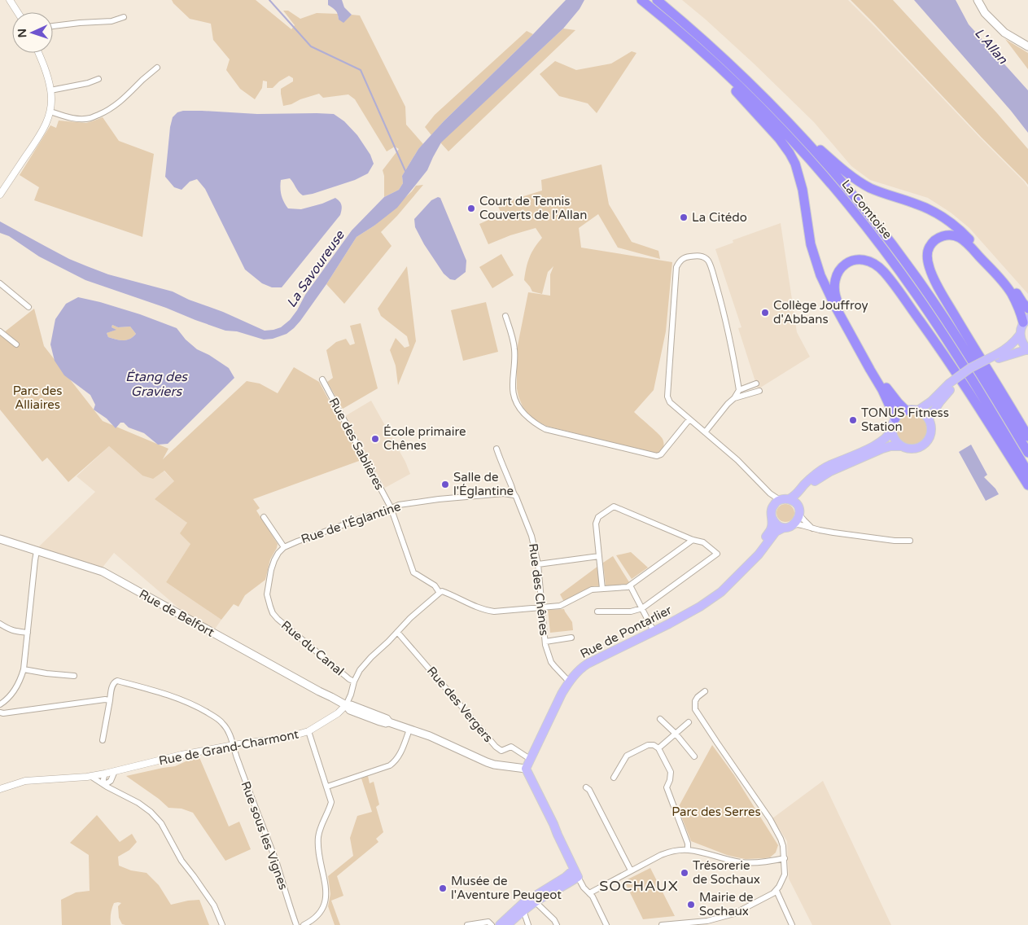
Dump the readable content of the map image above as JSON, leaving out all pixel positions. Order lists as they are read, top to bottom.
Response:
{
  "streets": {
    "highway": ["La Comtoise"],
    "main road": ["Rue de Belfort", "Rue de Pontarlier"],
    "street": [
      "Rue des Sablières",
      "Rue de l'Églantine",
      "Rue des Chênes",
      "Rue du Canal",
      "Rue des Vergers",
      "Rue de Grand-Charmont",
      "Rue sous les Vignes"
    ]
  },
  "crossings": [
    ["Rue des Sablières", "Rue de l'Églantine"],
    ["Rue de l'Églantine", "Rue des Chênes"],
    ["Rue de l'Églantine", "Rue du Canal"],
    ["Rue des Chênes", "Rue de Pontarlier"],
    ["Rue de Belfort", "Rue de Grand-Charmont"],
    ["Rue de Pontarlier", "Rue des Vergers"],
    ["Rue de Grand-Charmont", "Rue sous les Vignes"]
  ],
  "districts": ["SOCHAUX"],
  "water": ["L'Allan", "La Savoureuse", "Étang des Graviers"],
  "parks": ["Parc des Alliaires", "Parc des Serres"],
  "places": [
    "Court de Tennis Couverts de l'Allan",
    "La Citédo",
    "Collège Jouffroy d'Abbans",
    "TONUS Fitness Station",
    "École primaire Chênes",
    "Salle de l'Églantine",
    "Trésorerie de Sochaux",
    "Musée de l'Aventure Peugeot",
    "Mairie de Sochaux"
  ],
  "north": "left"
}
